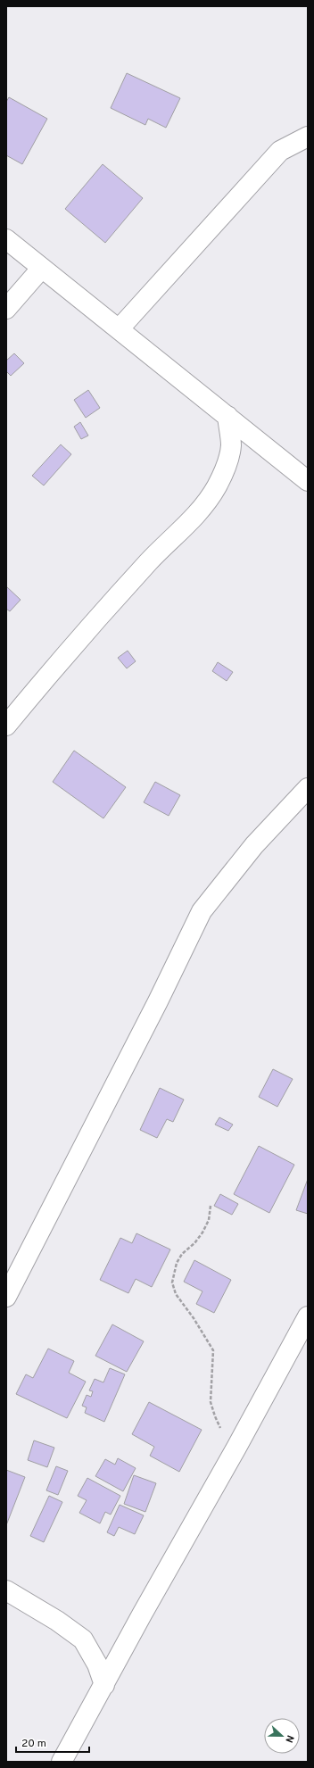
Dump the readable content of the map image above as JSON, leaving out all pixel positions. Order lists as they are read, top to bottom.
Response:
{
  "scale_bar": "20 m",
  "north": "right"
}
